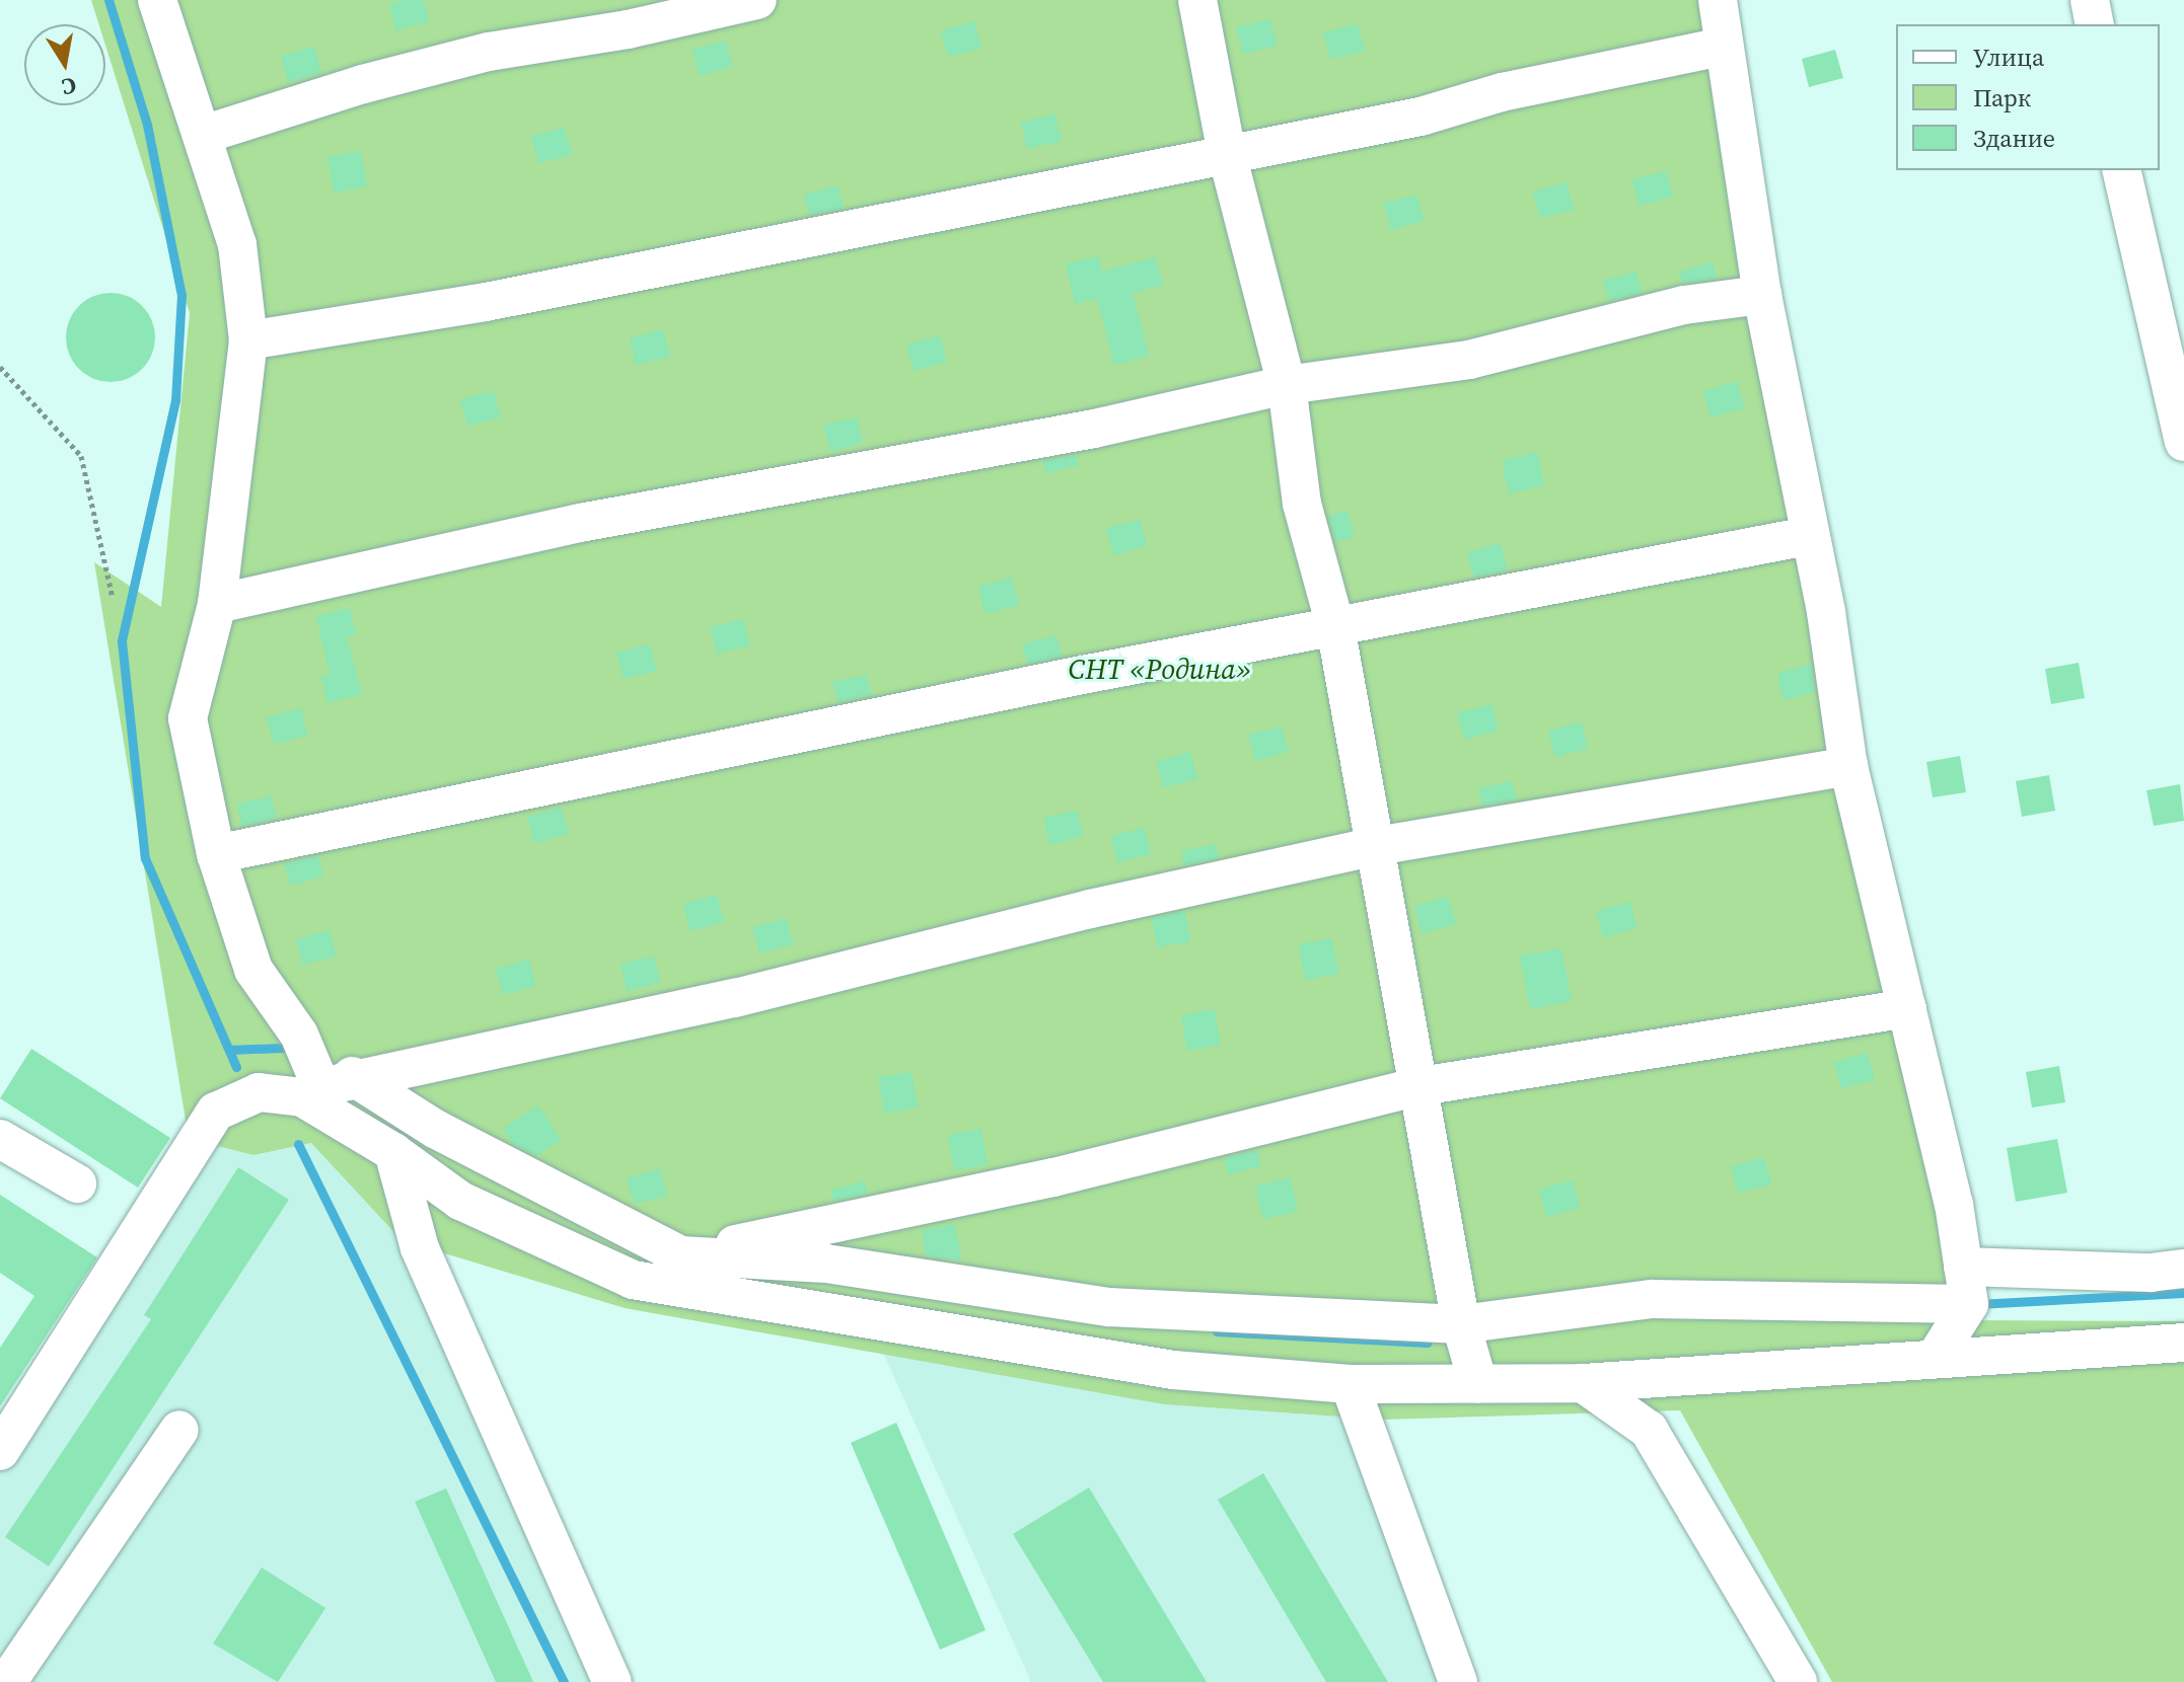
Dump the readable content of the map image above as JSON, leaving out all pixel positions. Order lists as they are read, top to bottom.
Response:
{
  "parks": ["СНТ «Родина»"],
  "legend": ["Улица", "Парк", "Здание"],
  "north": "bottom"
}
